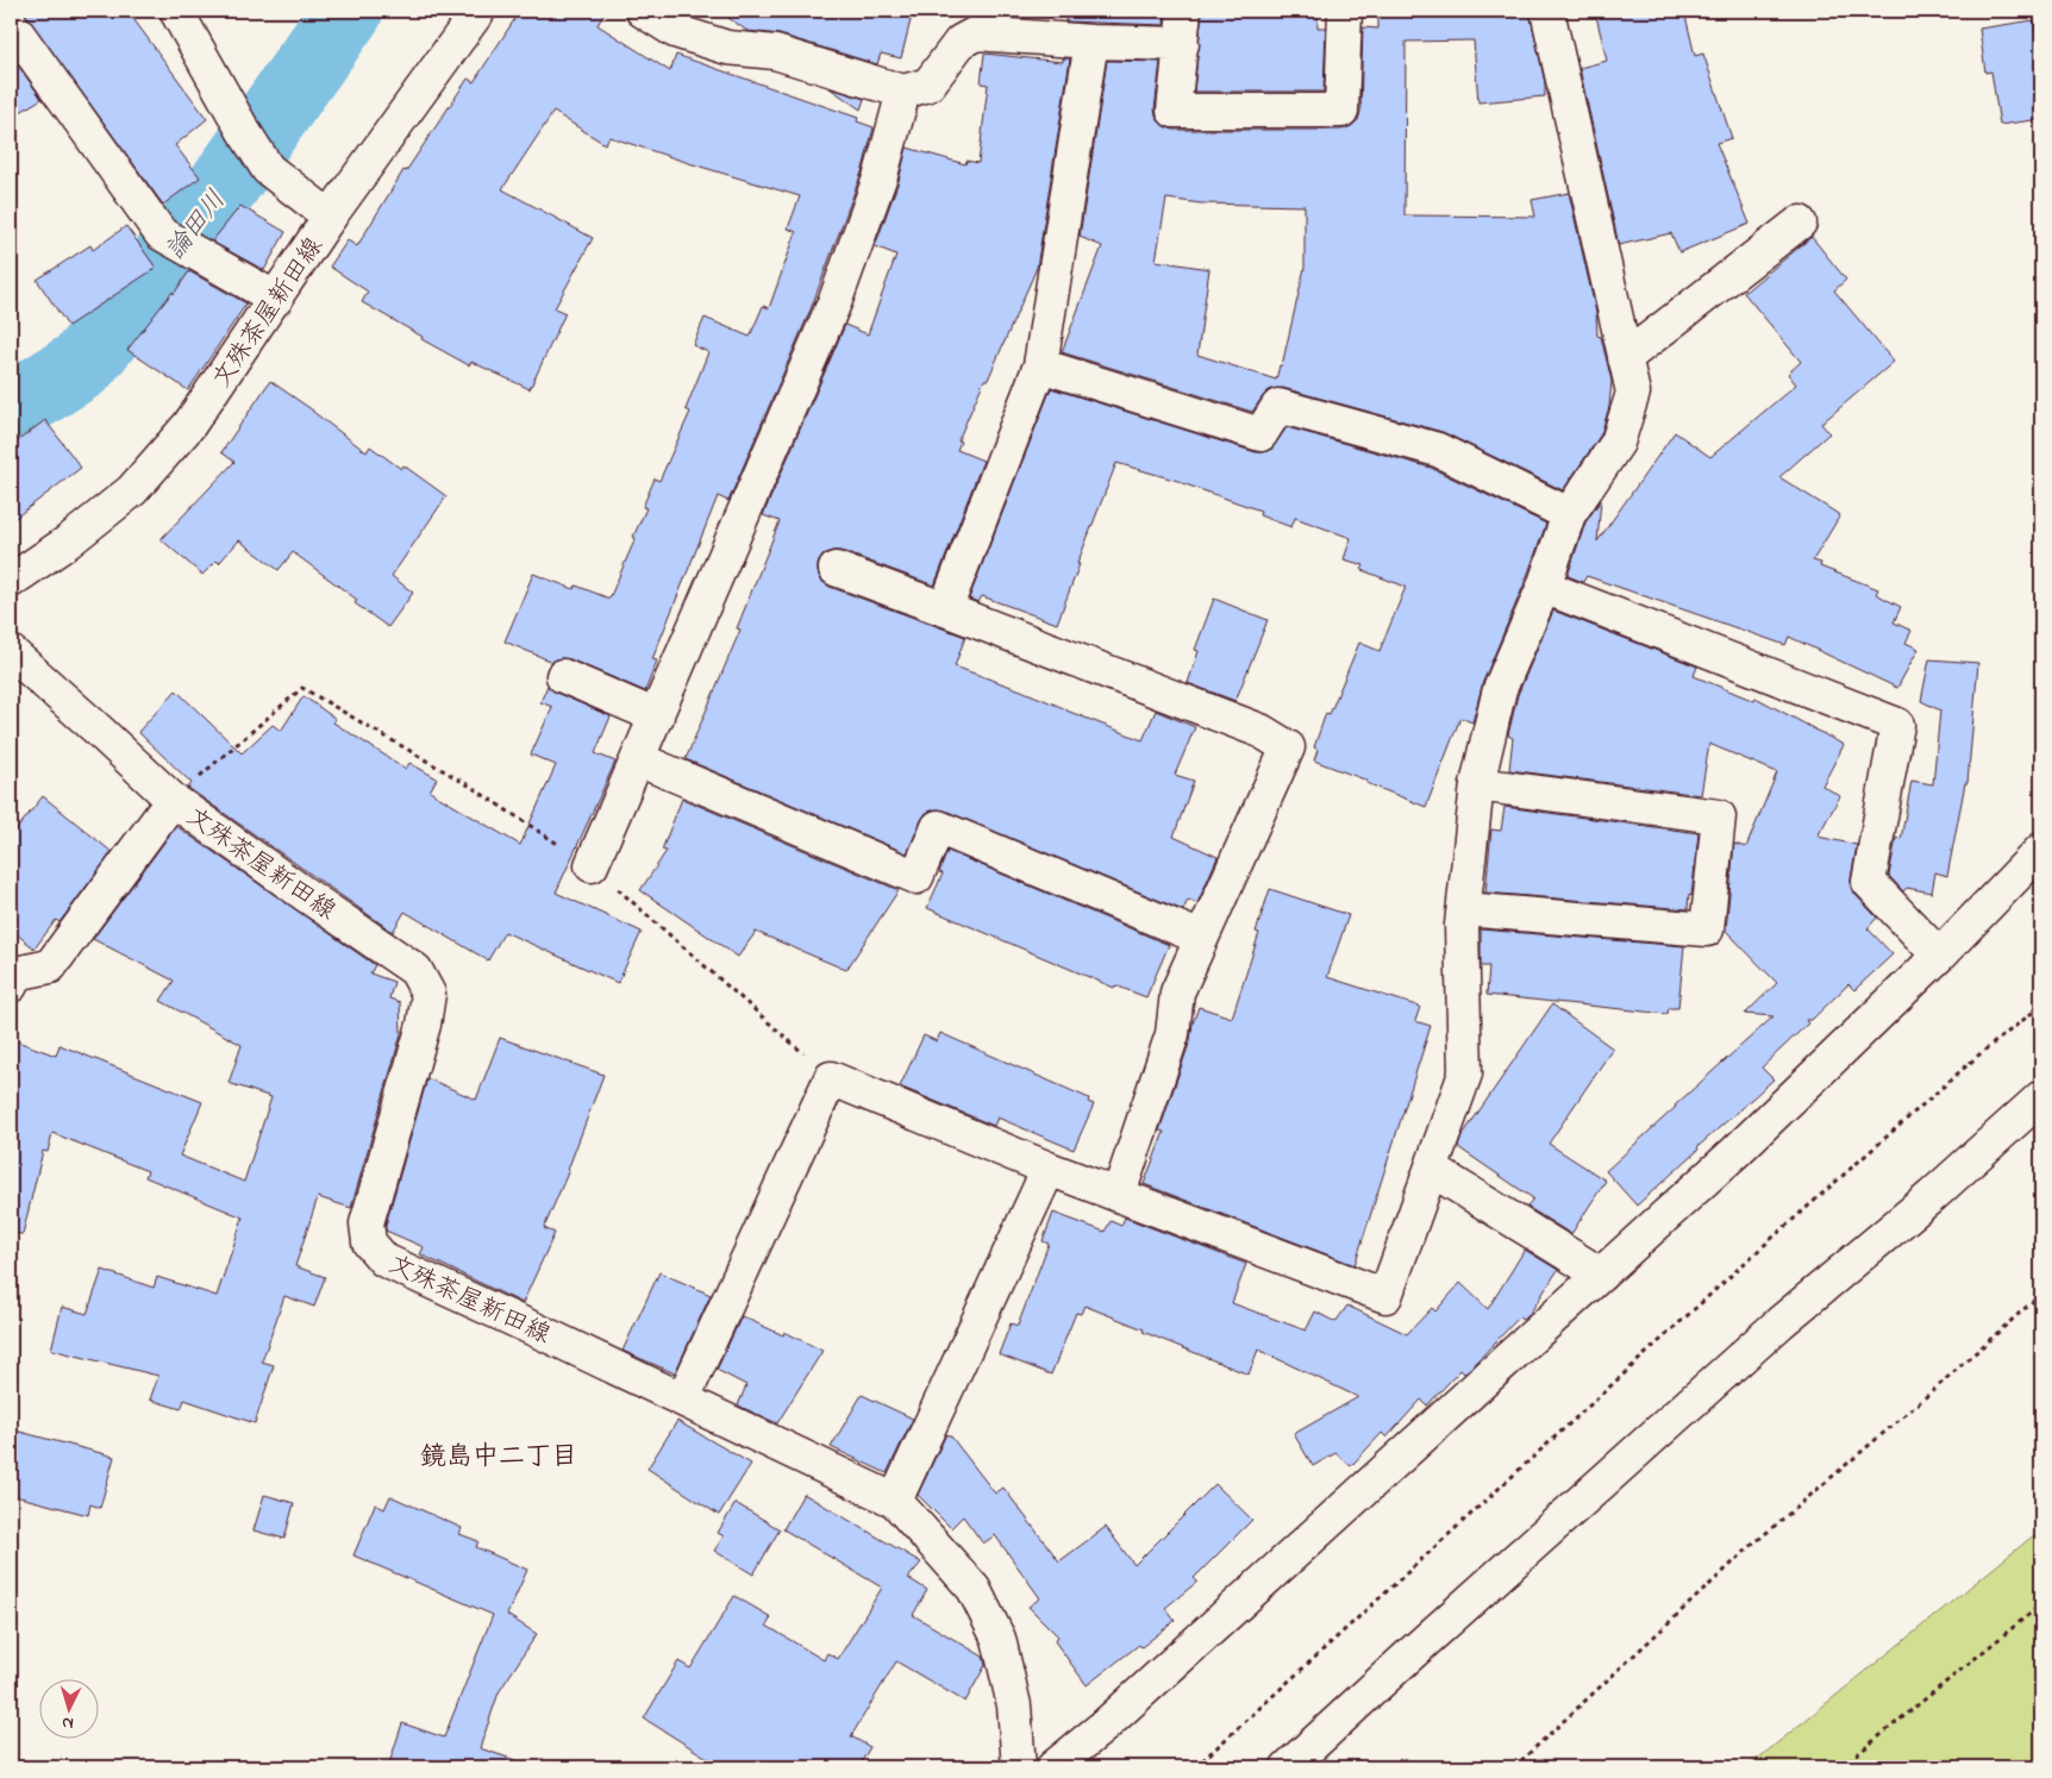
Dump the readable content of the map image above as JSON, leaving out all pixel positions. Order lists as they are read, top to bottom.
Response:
{
  "streets": {
    "street": ["文殊茶屋新田線"]
  },
  "districts": ["鏡島中二丁目"],
  "water": ["論田川"],
  "north": "bottom"
}
